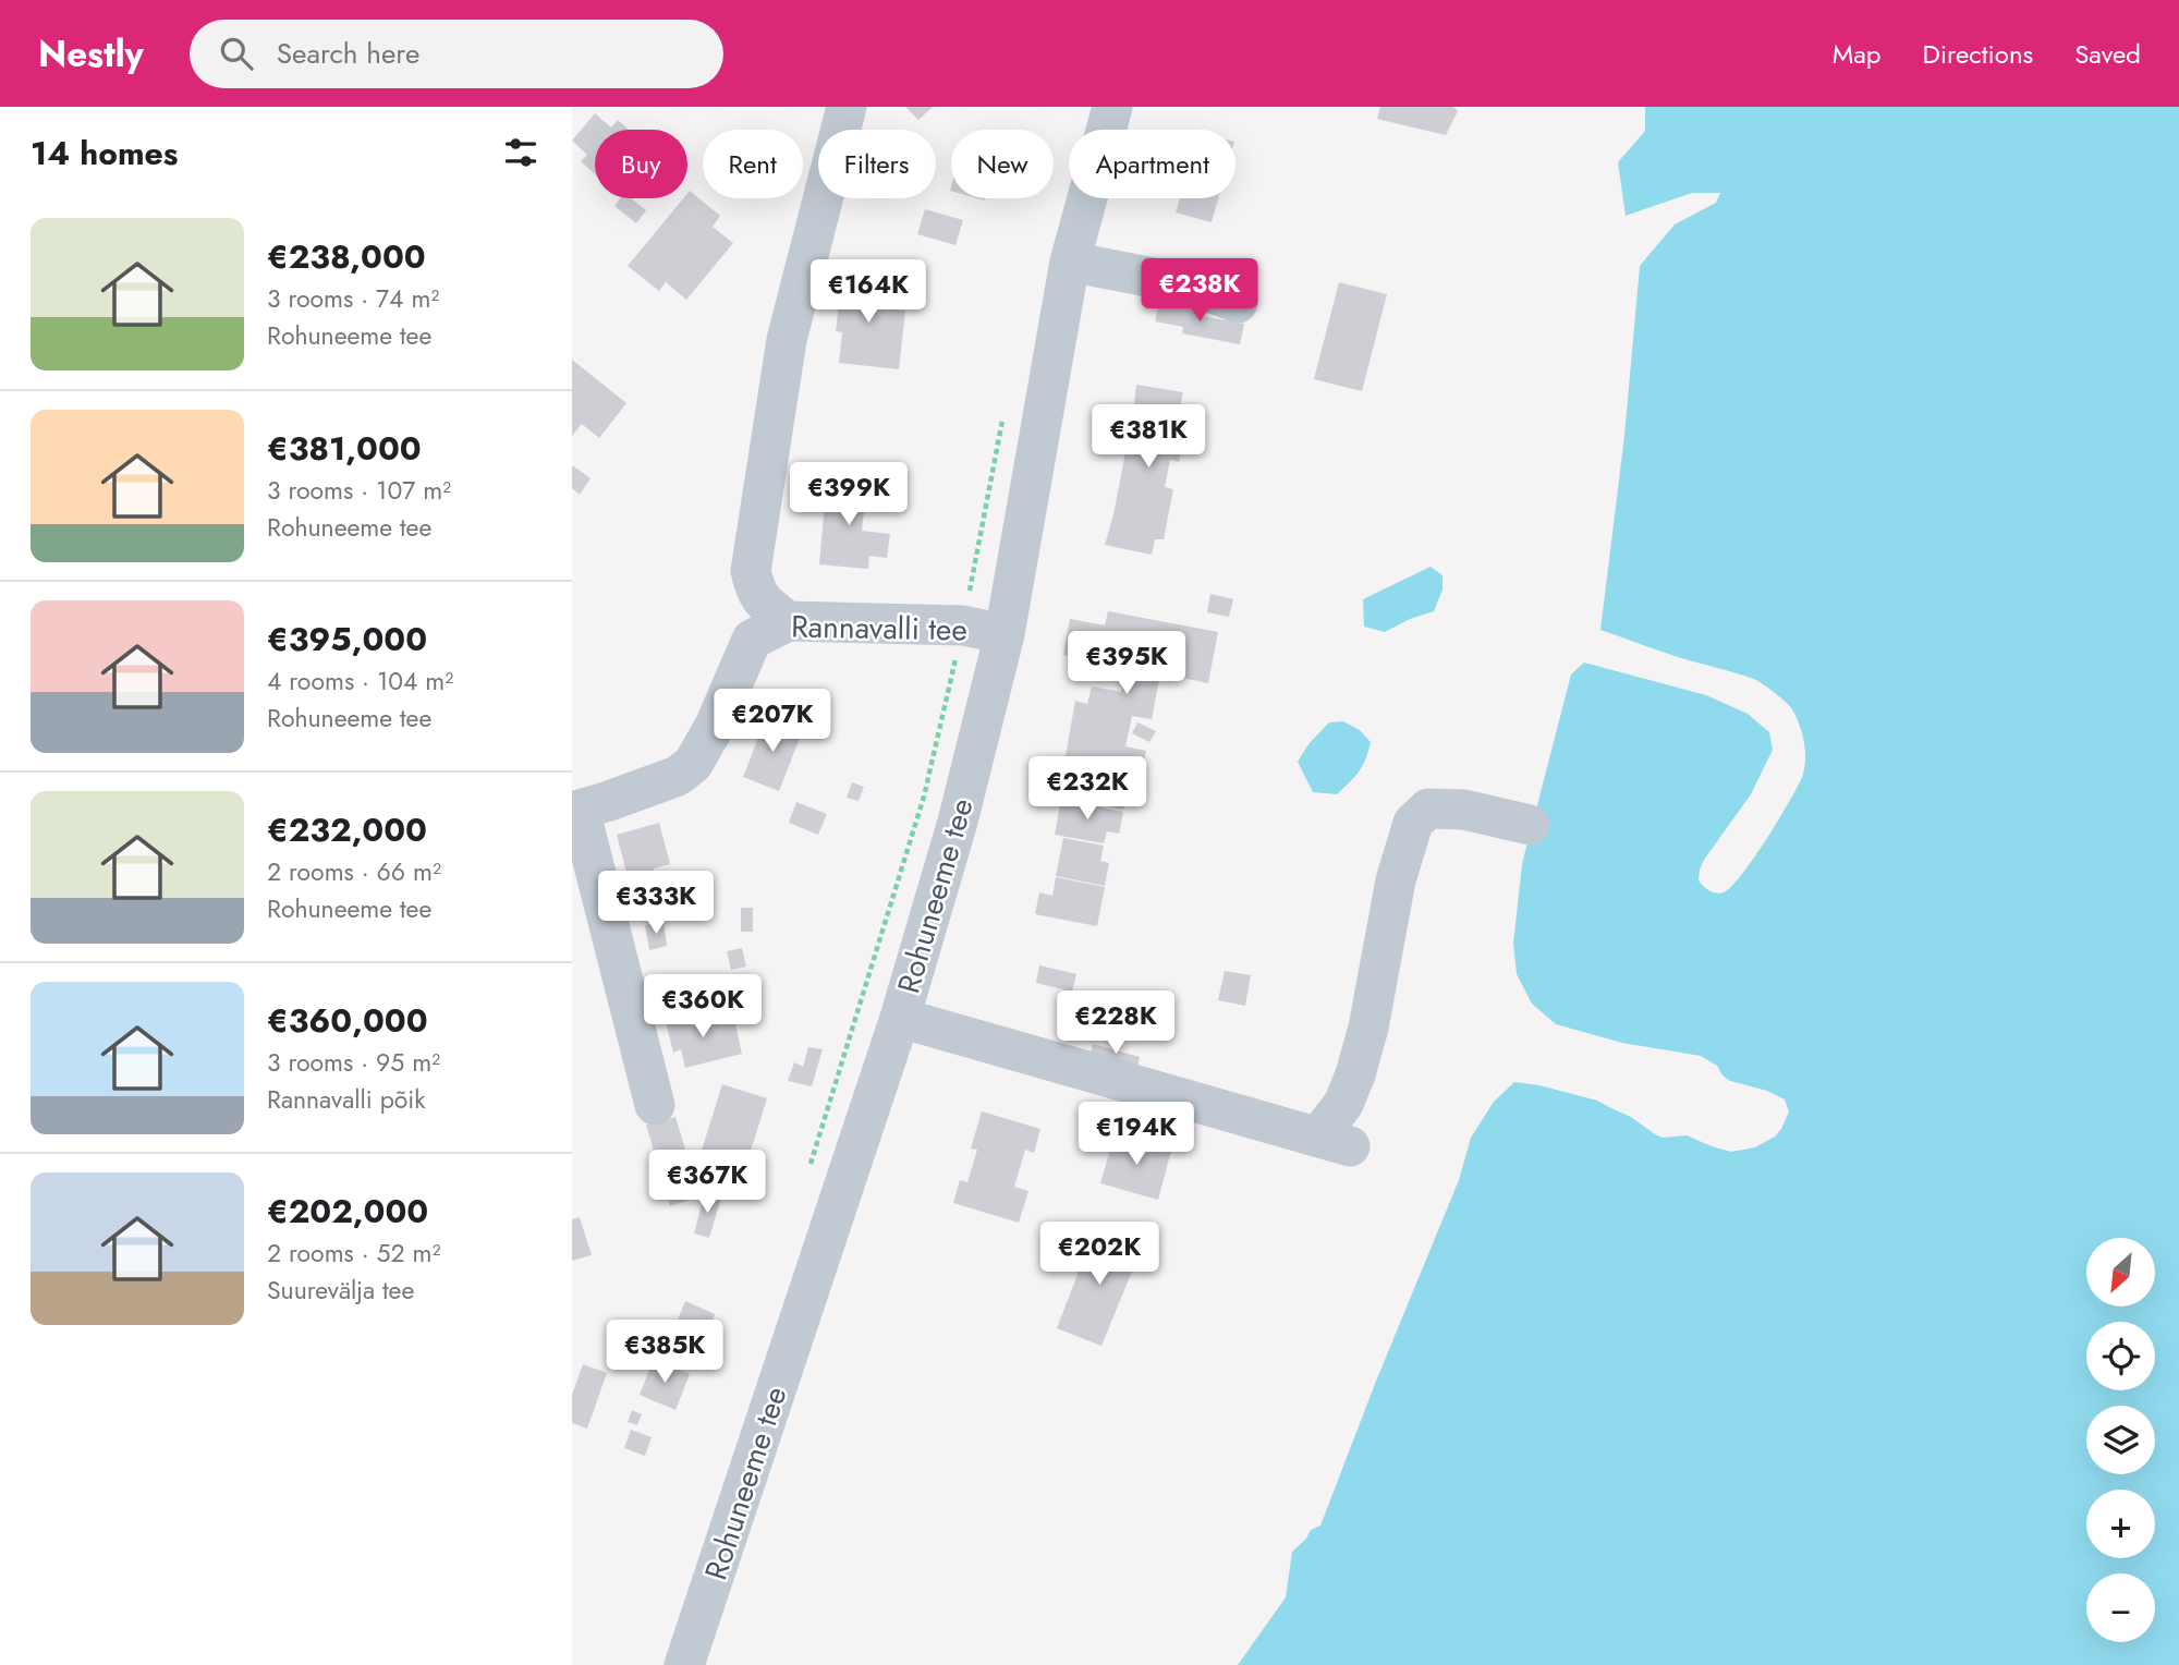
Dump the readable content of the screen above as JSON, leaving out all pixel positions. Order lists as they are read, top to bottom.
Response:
{
  "streets": {
    "street": ["Rannavalli tee", "Rohuneeme tee"]
  },
  "crossings": [
    ["Rannavalli tee", "Rohuneeme tee"]
  ],
  "north": "bottom left",
  "page": {
    "header": "Nestly",
    "search": "Search here",
    "nav": ["Map", "Directions", "Saved"],
    "heading": "14 homes",
    "chip": [
      "Buy",
      "Rent",
      "Filters",
      "New",
      "Apartment"
    ],
    "list": [
      {
        "name": "€238,000",
        "note": "3 rooms · 74 m² · Rohuneeme tee"
      },
      {
        "name": "€381,000",
        "note": "3 rooms · 107 m² · Rohuneeme tee"
      },
      {
        "name": "€395,000",
        "note": "4 rooms · 104 m² · Rohuneeme tee"
      },
      {
        "name": "€232,000",
        "note": "2 rooms · 66 m² · Rohuneeme tee"
      },
      {
        "name": "€360,000",
        "note": "3 rooms · 95 m² · Rannavalli põik"
      },
      {
        "name": "€202,000",
        "note": "2 rooms · 52 m² · Suurevälja tee"
      }
    ],
    "price": [
      "€238K",
      "€164K",
      "€381K",
      "€399K",
      "€395K",
      "€207K",
      "€232K",
      "€333K",
      "€360K",
      "€228K",
      "€194K",
      "€367K",
      "€202K",
      "€385K"
    ],
    "map_buttons": ["+", "−"]
  }
}
